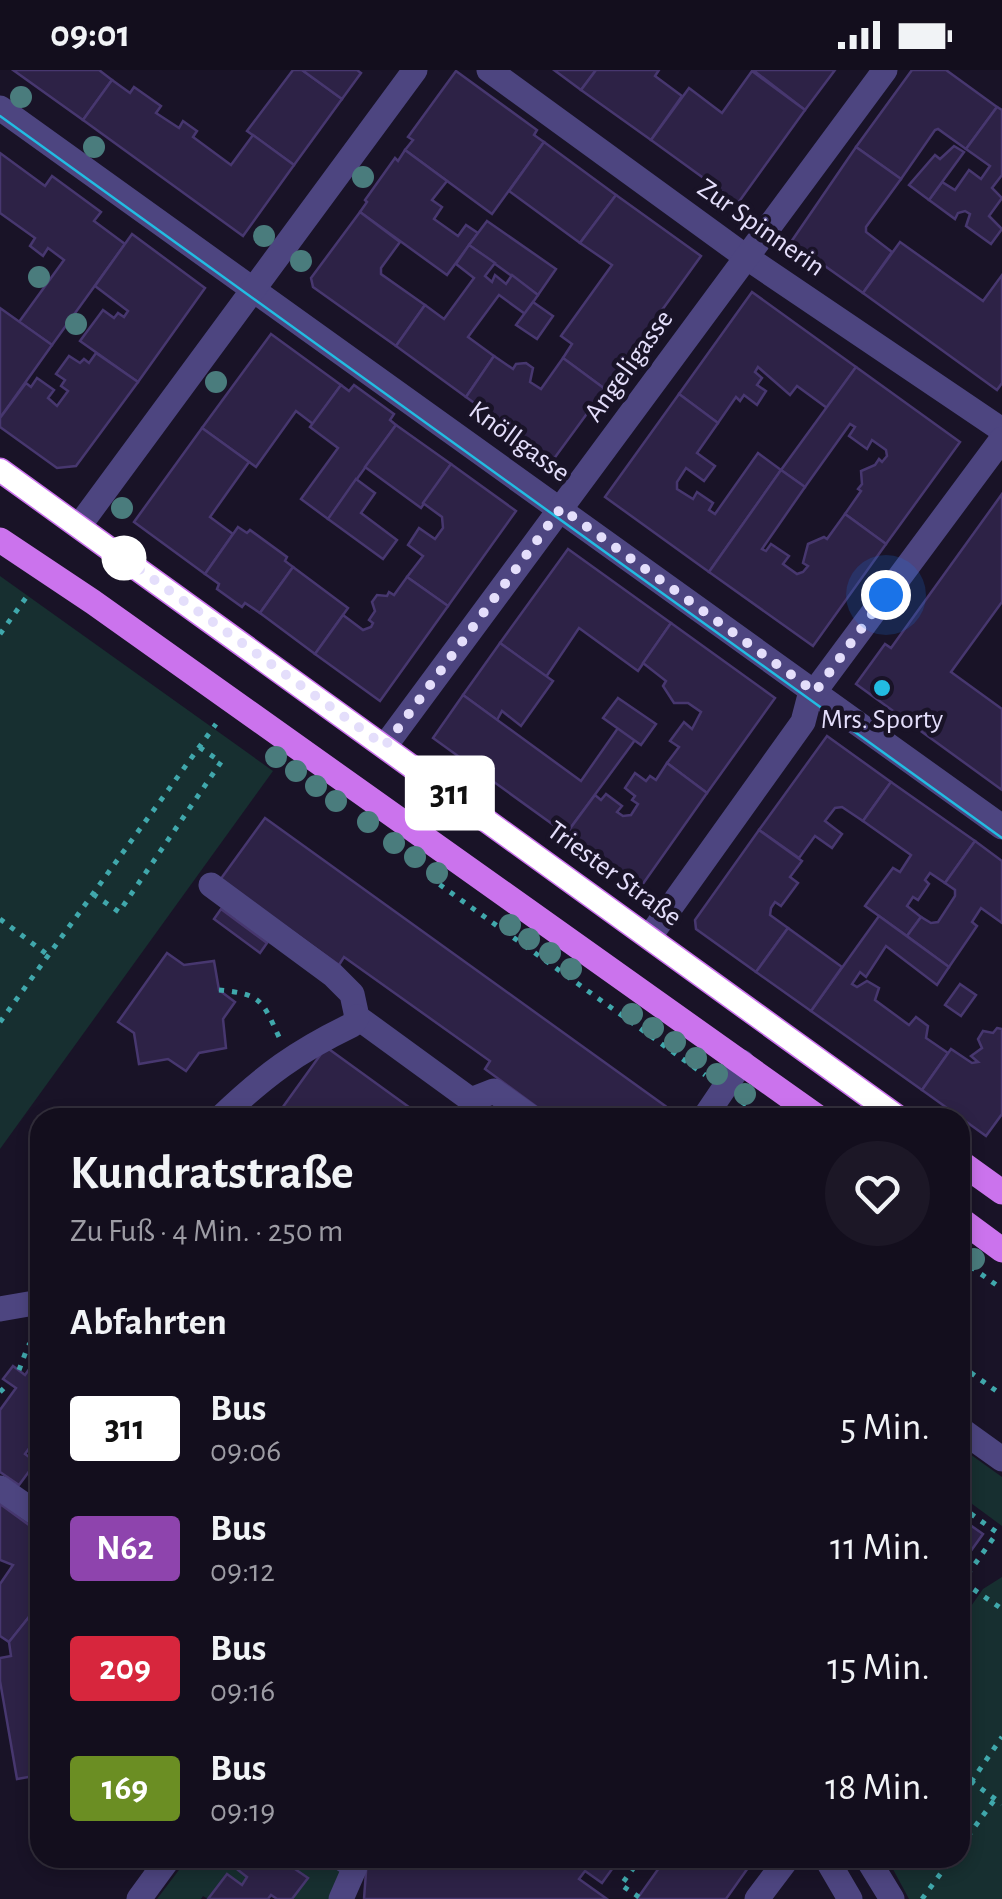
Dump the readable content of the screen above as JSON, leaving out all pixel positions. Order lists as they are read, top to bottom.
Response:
{
  "streets": {
    "main road": ["Triester Straße"],
    "street": ["Zur Spinnerin", "Angeligasse", "Knöllgasse"]
  },
  "crossings": [
    ["Zur Spinnerin", "Angeligasse"],
    ["Angeligasse", "Knöllgasse"],
    ["Angeligasse", "Triester Straße"]
  ],
  "places": ["Mrs. Sporty"],
  "lines": ["bus line 311"],
  "page": {
    "status": "09:01",
    "on_map": "311",
    "heading": [
      ["Kundratstraße", "Zu Fuß · 4 Min. · 250 m"],
      "Abfahrten"
    ],
    "list": [
      {
        "mark": "311",
        "name": "Bus",
        "note": "09:06",
        "value": "5 Min."
      },
      {
        "mark": "N62",
        "name": "Bus",
        "note": "09:12",
        "value": "11 Min."
      },
      {
        "mark": "209",
        "name": "Bus",
        "note": "09:16",
        "value": "15 Min."
      },
      {
        "mark": "169",
        "name": "Bus",
        "note": "09:19",
        "value": "18 Min."
      }
    ]
  }
}
